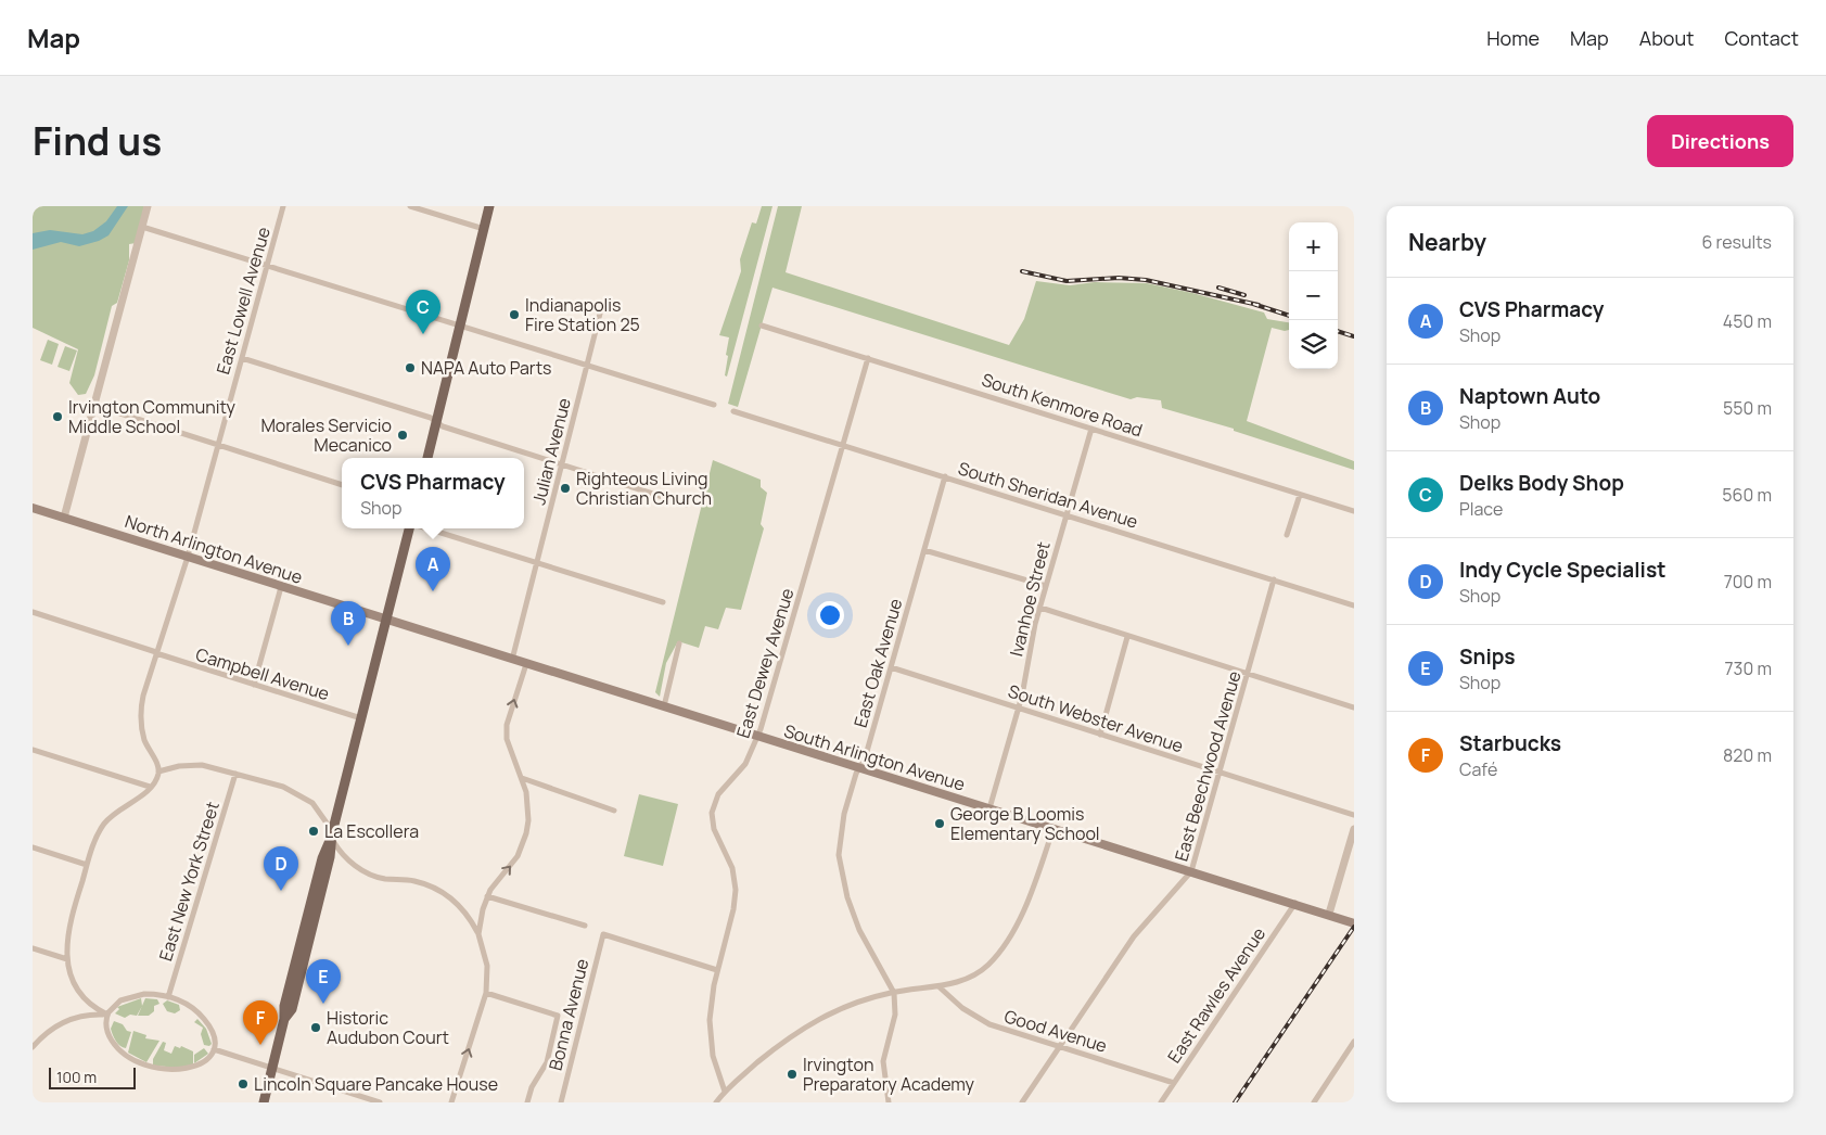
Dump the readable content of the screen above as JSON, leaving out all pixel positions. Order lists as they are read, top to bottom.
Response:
{
  "streets": {
    "main road": ["North Arlington Avenue", "South Arlington Avenue"],
    "street": [
      "East Lowell Avenue",
      "South Kenmore Road",
      "Julian Avenue",
      "South Sheridan Avenue",
      "Ivanhoe Street",
      "East Dewey Avenue",
      "East Oak Avenue",
      "Campbell Avenue",
      "South Webster Avenue",
      "East Beechwood Avenue",
      "East New York Street",
      "East Rawles Avenue",
      "Bonna Avenue",
      "Good Avenue"
    ]
  },
  "crossings": [
    ["East Lowell Avenue", "North Arlington Avenue"],
    ["East Lowell Avenue", "Campbell Avenue"],
    ["South Kenmore Road", "Ivanhoe Street"],
    ["South Kenmore Road", "East Dewey Avenue"],
    ["Julian Avenue", "South Arlington Avenue"],
    ["South Sheridan Avenue", "Ivanhoe Street"],
    ["South Sheridan Avenue", "East Dewey Avenue"],
    ["South Sheridan Avenue", "East Oak Avenue"],
    ["South Sheridan Avenue", "East Beechwood Avenue"],
    ["North Arlington Avenue", "South Arlington Avenue"],
    ["Ivanhoe Street", "South Webster Avenue"],
    ["Ivanhoe Street", "South Arlington Avenue"],
    ["East Dewey Avenue", "South Arlington Avenue"],
    ["East Dewey Avenue", "Bonna Avenue"],
    ["East Oak Avenue", "South Webster Avenue"],
    ["East Oak Avenue", "South Arlington Avenue"],
    ["South Webster Avenue", "East Beechwood Avenue"],
    ["South Arlington Avenue", "East Beechwood Avenue"],
    ["South Arlington Avenue", "East Rawles Avenue"],
    ["East Beechwood Avenue", "Good Avenue"],
    ["East Rawles Avenue", "Good Avenue"]
  ],
  "places": [
    "Indianapolis Fire Station 25",
    "NAPA Auto Parts",
    "Irvington Community Middle School",
    "Morales Servicio Mecanico",
    "Righteous Living Christian Church",
    "George B Loomis Elementary School",
    "La Escollera",
    "Historic Audubon Court",
    "Irvington Preparatory Academy",
    "Lincoln Square Pancake House"
  ],
  "scale_bar": "100 m",
  "page": {
    "header": "Map",
    "nav": [
      "Home",
      "Map",
      "About",
      "Contact"
    ],
    "title": "Find us",
    "buttons": "Directions",
    "heading": ["Nearby", "6 results"],
    "map_buttons": ["+", "−"],
    "list": [
      {
        "mark": "A",
        "name": "CVS Pharmacy",
        "note": "Shop",
        "value": "450 m"
      },
      {
        "mark": "B",
        "name": "Naptown Auto",
        "note": "Shop",
        "value": "550 m"
      },
      {
        "mark": "C",
        "name": "Delks Body Shop",
        "note": "Place",
        "value": "560 m"
      },
      {
        "mark": "D",
        "name": "Indy Cycle Specialist",
        "note": "Shop",
        "value": "700 m"
      },
      {
        "mark": "E",
        "name": "Snips",
        "note": "Shop",
        "value": "730 m"
      },
      {
        "mark": "F",
        "name": "Starbucks",
        "note": "Café",
        "value": "820 m"
      }
    ],
    "pins": [
      "C",
      "A",
      "B",
      "D",
      "E",
      "F"
    ],
    "popup": ["CVS Pharmacy", "Shop"],
    "scale": "100 m"
  }
}
